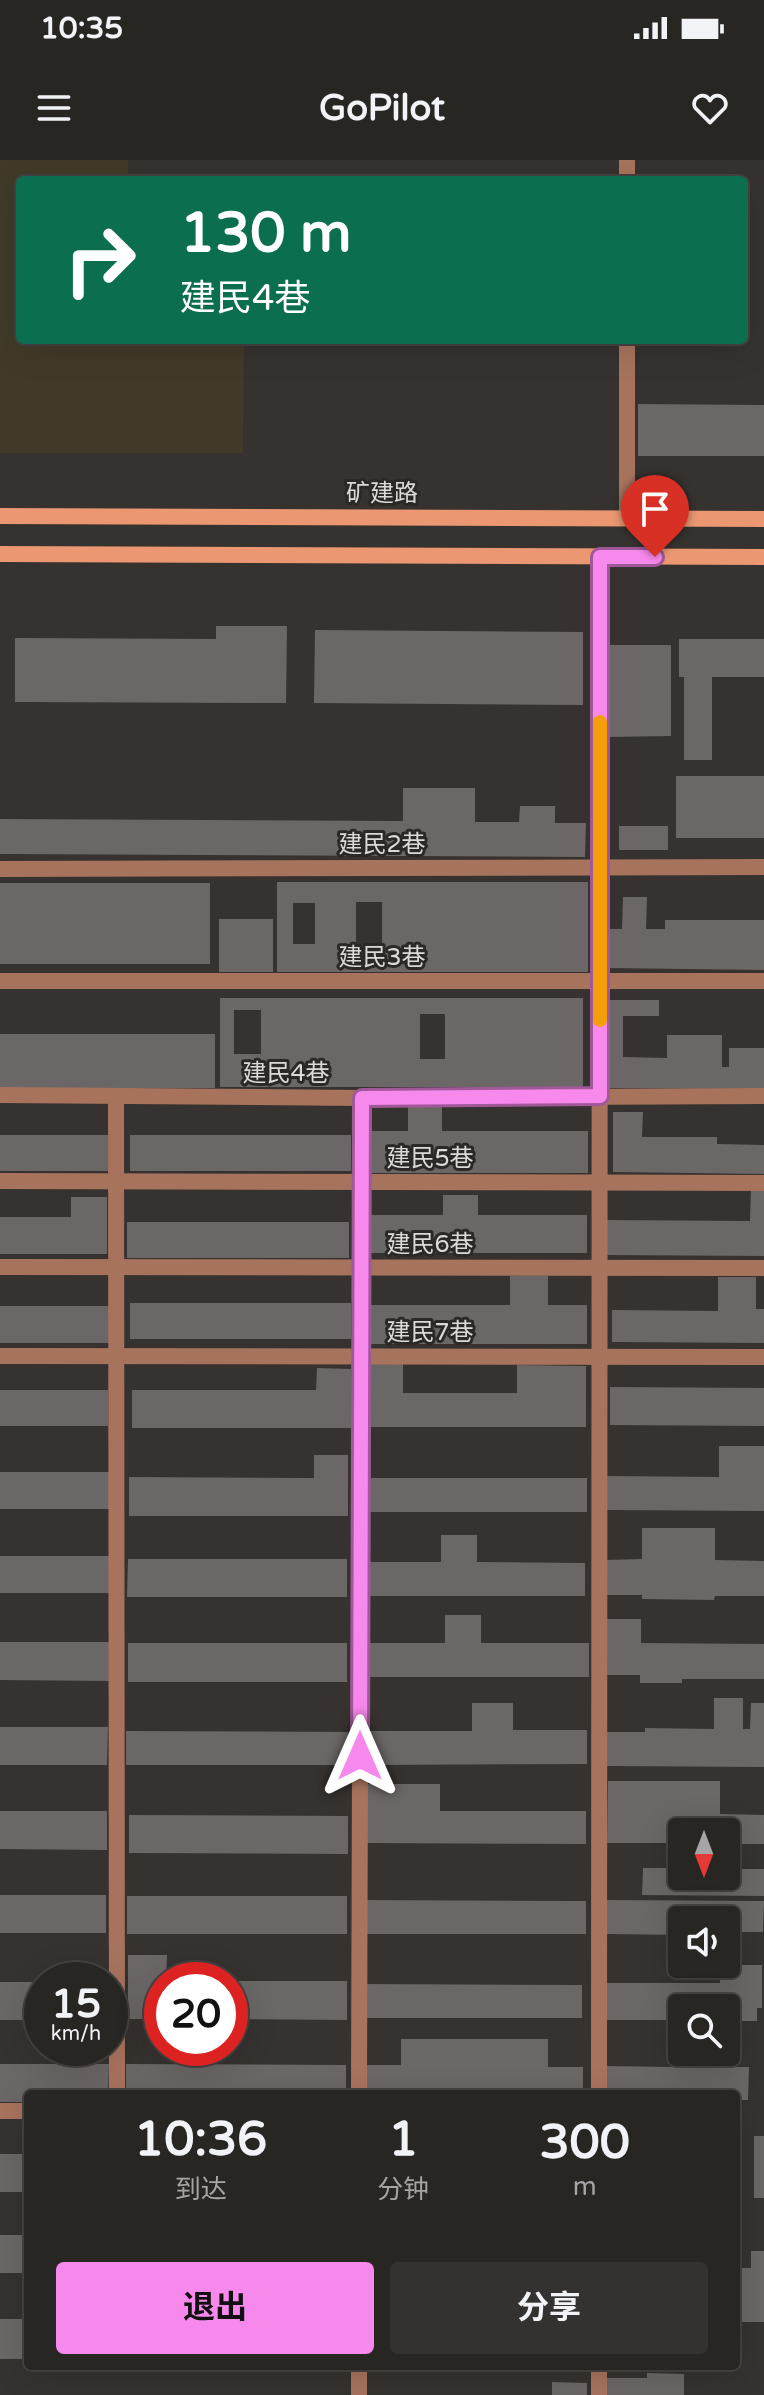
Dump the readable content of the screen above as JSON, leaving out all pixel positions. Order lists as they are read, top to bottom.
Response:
{
  "streets": {
    "street": [
      "矿建路",
      "建民2巷",
      "建民3巷",
      "建民4巷",
      "建民5巷",
      "建民6巷",
      "建民7巷"
    ]
  },
  "north": "bottom",
  "page": {
    "status": "10:35",
    "header": "GoPilot",
    "turn": ["130 m", "建民4巷"],
    "speed": "15 km/h",
    "limit": "20",
    "eta": [
      "10:36",
      "到达",
      "1",
      "分钟",
      "300",
      "m"
    ],
    "buttons": ["退出", "分享"]
  }
}
